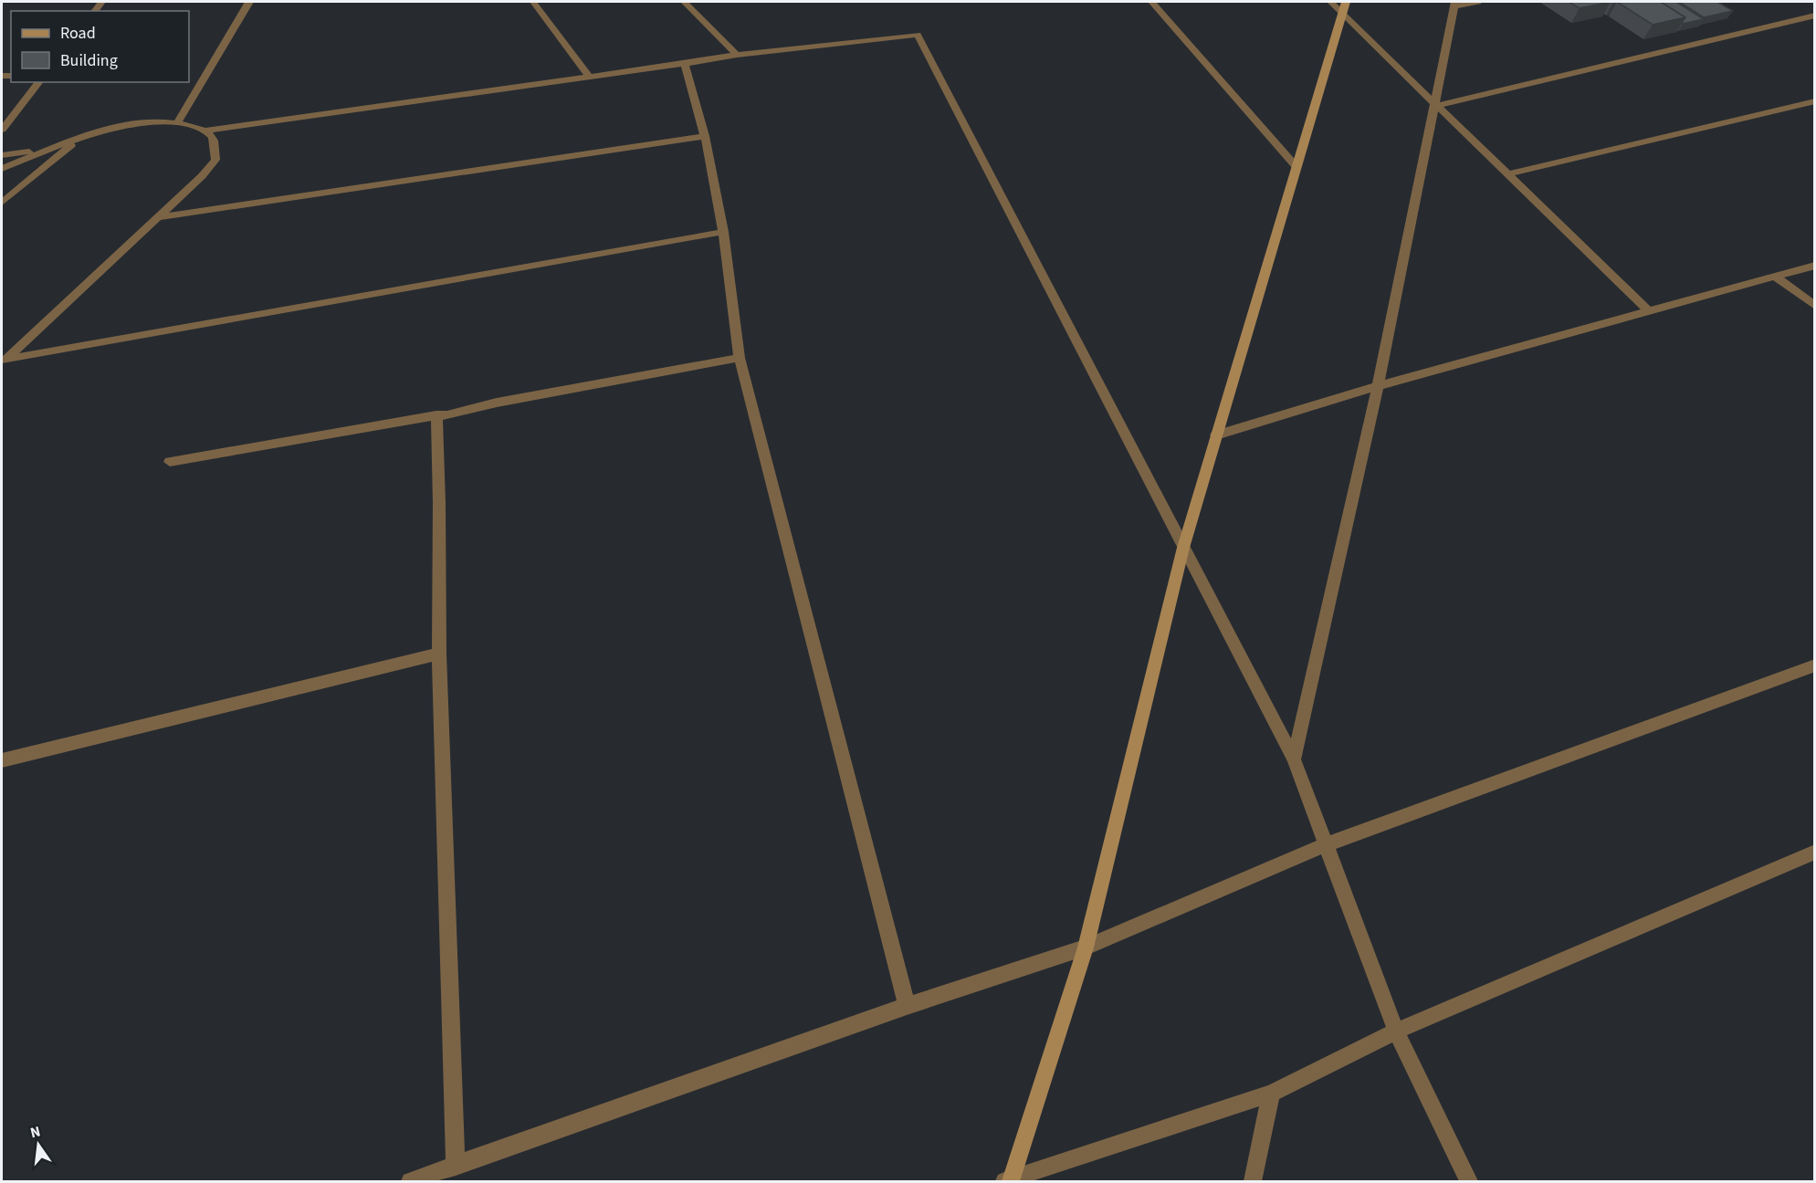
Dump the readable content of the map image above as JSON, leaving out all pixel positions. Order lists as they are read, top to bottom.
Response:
{
  "legend": ["Road", "Building"],
  "north": "top"
}
